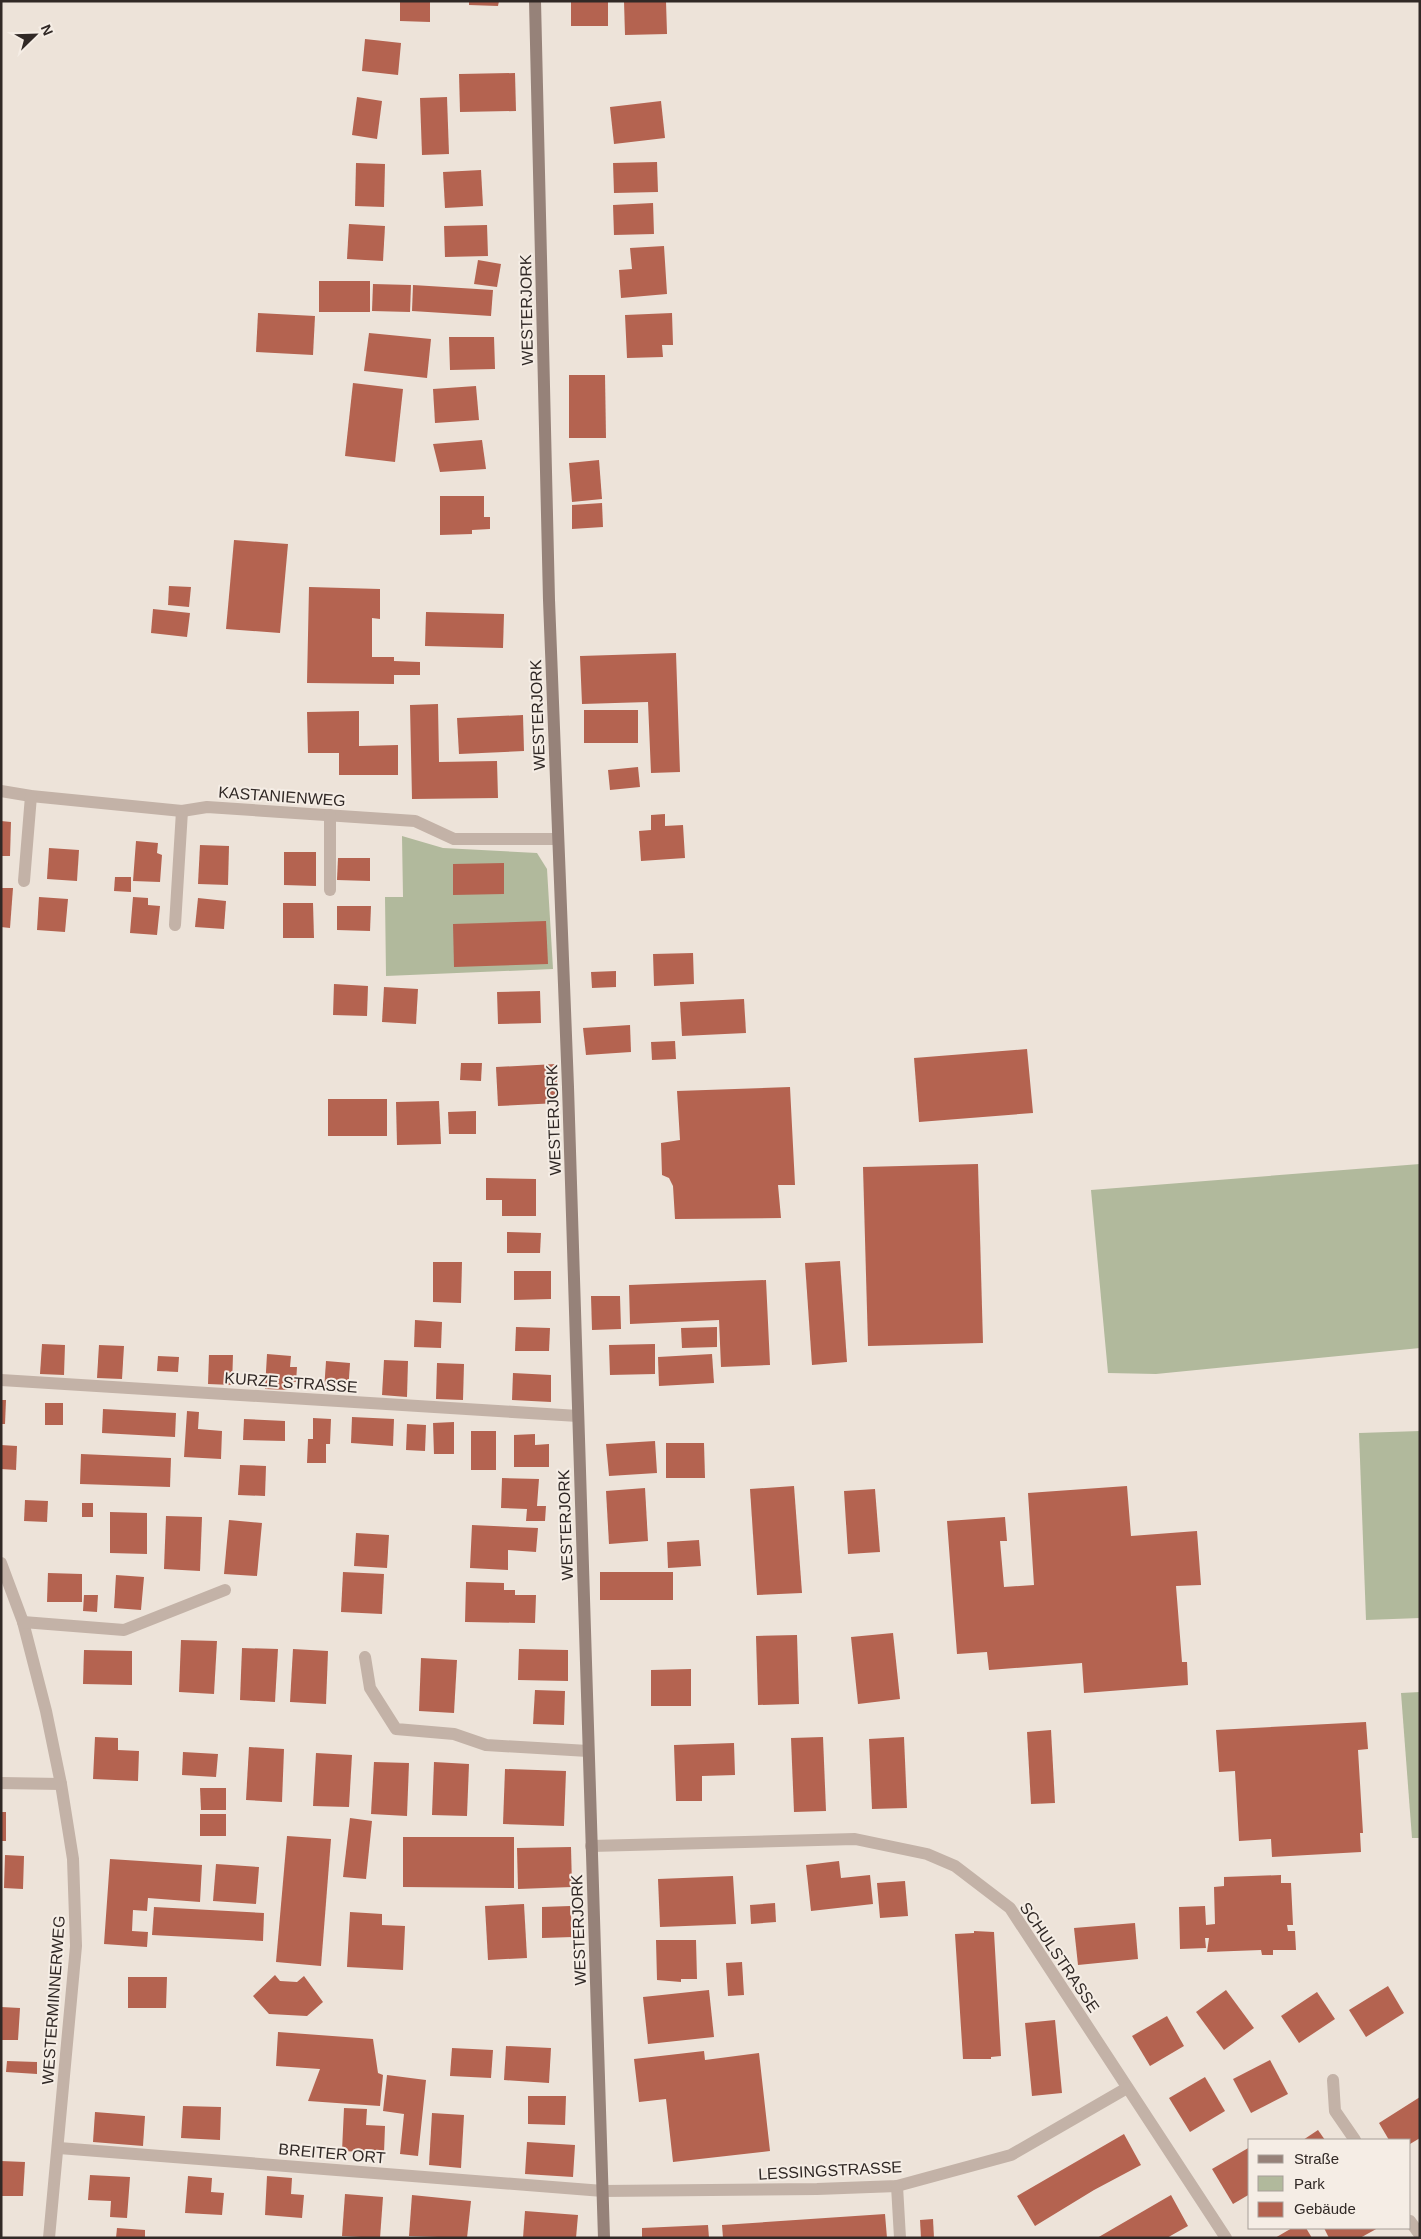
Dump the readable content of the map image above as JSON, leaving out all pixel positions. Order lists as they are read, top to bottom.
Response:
{
  "streets": {
    "main road": ["WESTERJORK"],
    "street": [
      "KASTANIENWEG",
      "KURZE STRASSE",
      "SCHULSTRASSE",
      "WESTERMINNERWEG",
      "BREITER ORT",
      "LESSINGSTRASSE"
    ]
  },
  "crossings": [
    ["WESTERJORK", "KASTANIENWEG"],
    ["WESTERJORK", "KURZE STRASSE"],
    ["WESTERJORK", "SCHULSTRASSE"],
    ["WESTERJORK", "BREITER ORT"],
    ["WESTERJORK", "LESSINGSTRASSE"],
    ["SCHULSTRASSE", "LESSINGSTRASSE"],
    ["WESTERMINNERWEG", "BREITER ORT"],
    ["BREITER ORT", "LESSINGSTRASSE"]
  ],
  "legend": ["Straße", "Park", "Gebäude"],
  "north": "top right"
}
